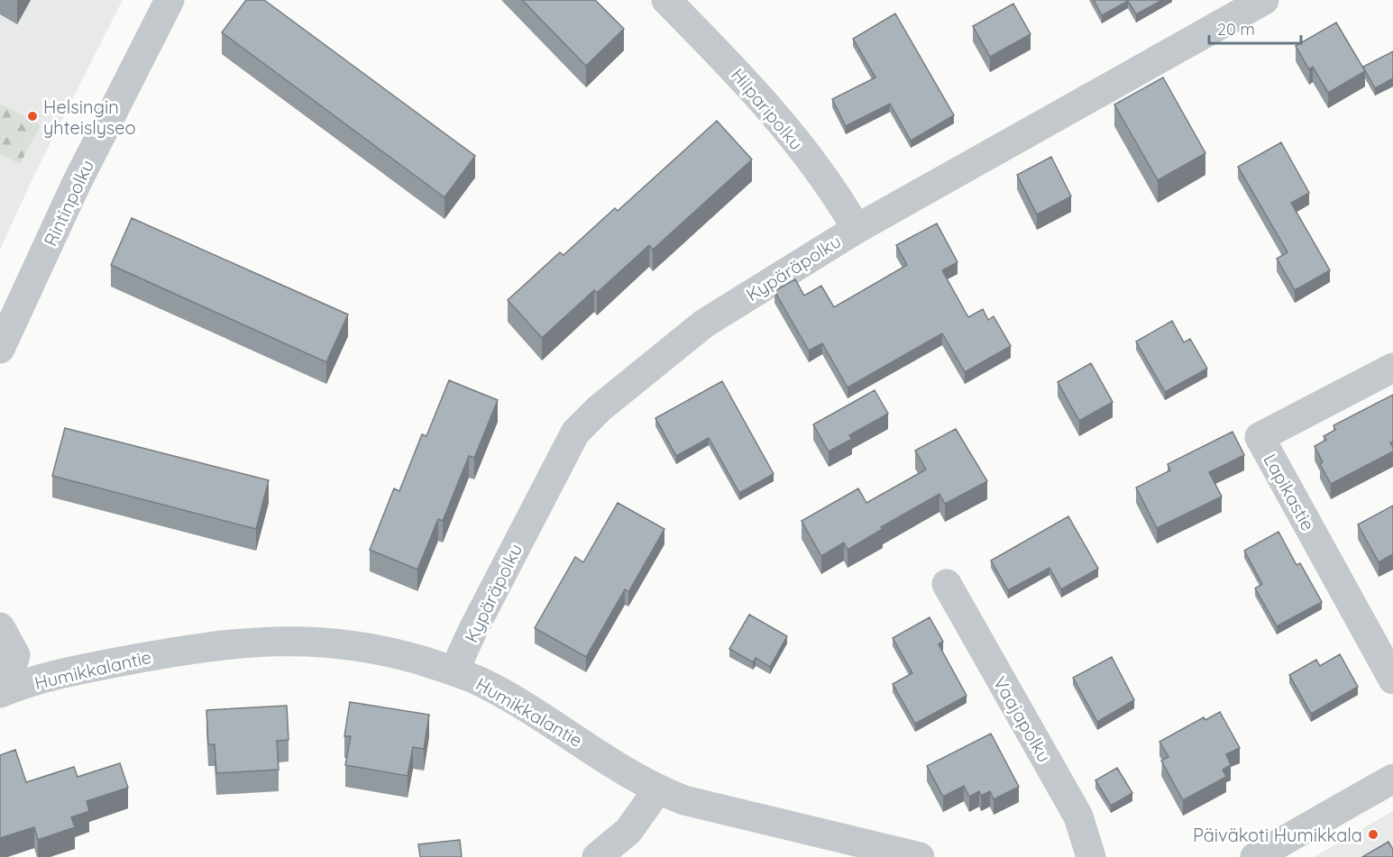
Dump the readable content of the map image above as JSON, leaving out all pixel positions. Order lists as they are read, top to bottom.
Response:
{
  "streets": {
    "street": [
      "Hilparipolku",
      "Rintinpolku",
      "Kypäräpolku",
      "Lapikastie",
      "Humikkalantie",
      "Vaajapolku"
    ]
  },
  "crossings": [
    ["Hilparipolku", "Kypäräpolku"],
    ["Kypäräpolku", "Humikkalantie"]
  ],
  "places": ["Helsingin yhteislyseo", "Päiväkoti Humikkala"],
  "scale_bar": "20 m"
}
